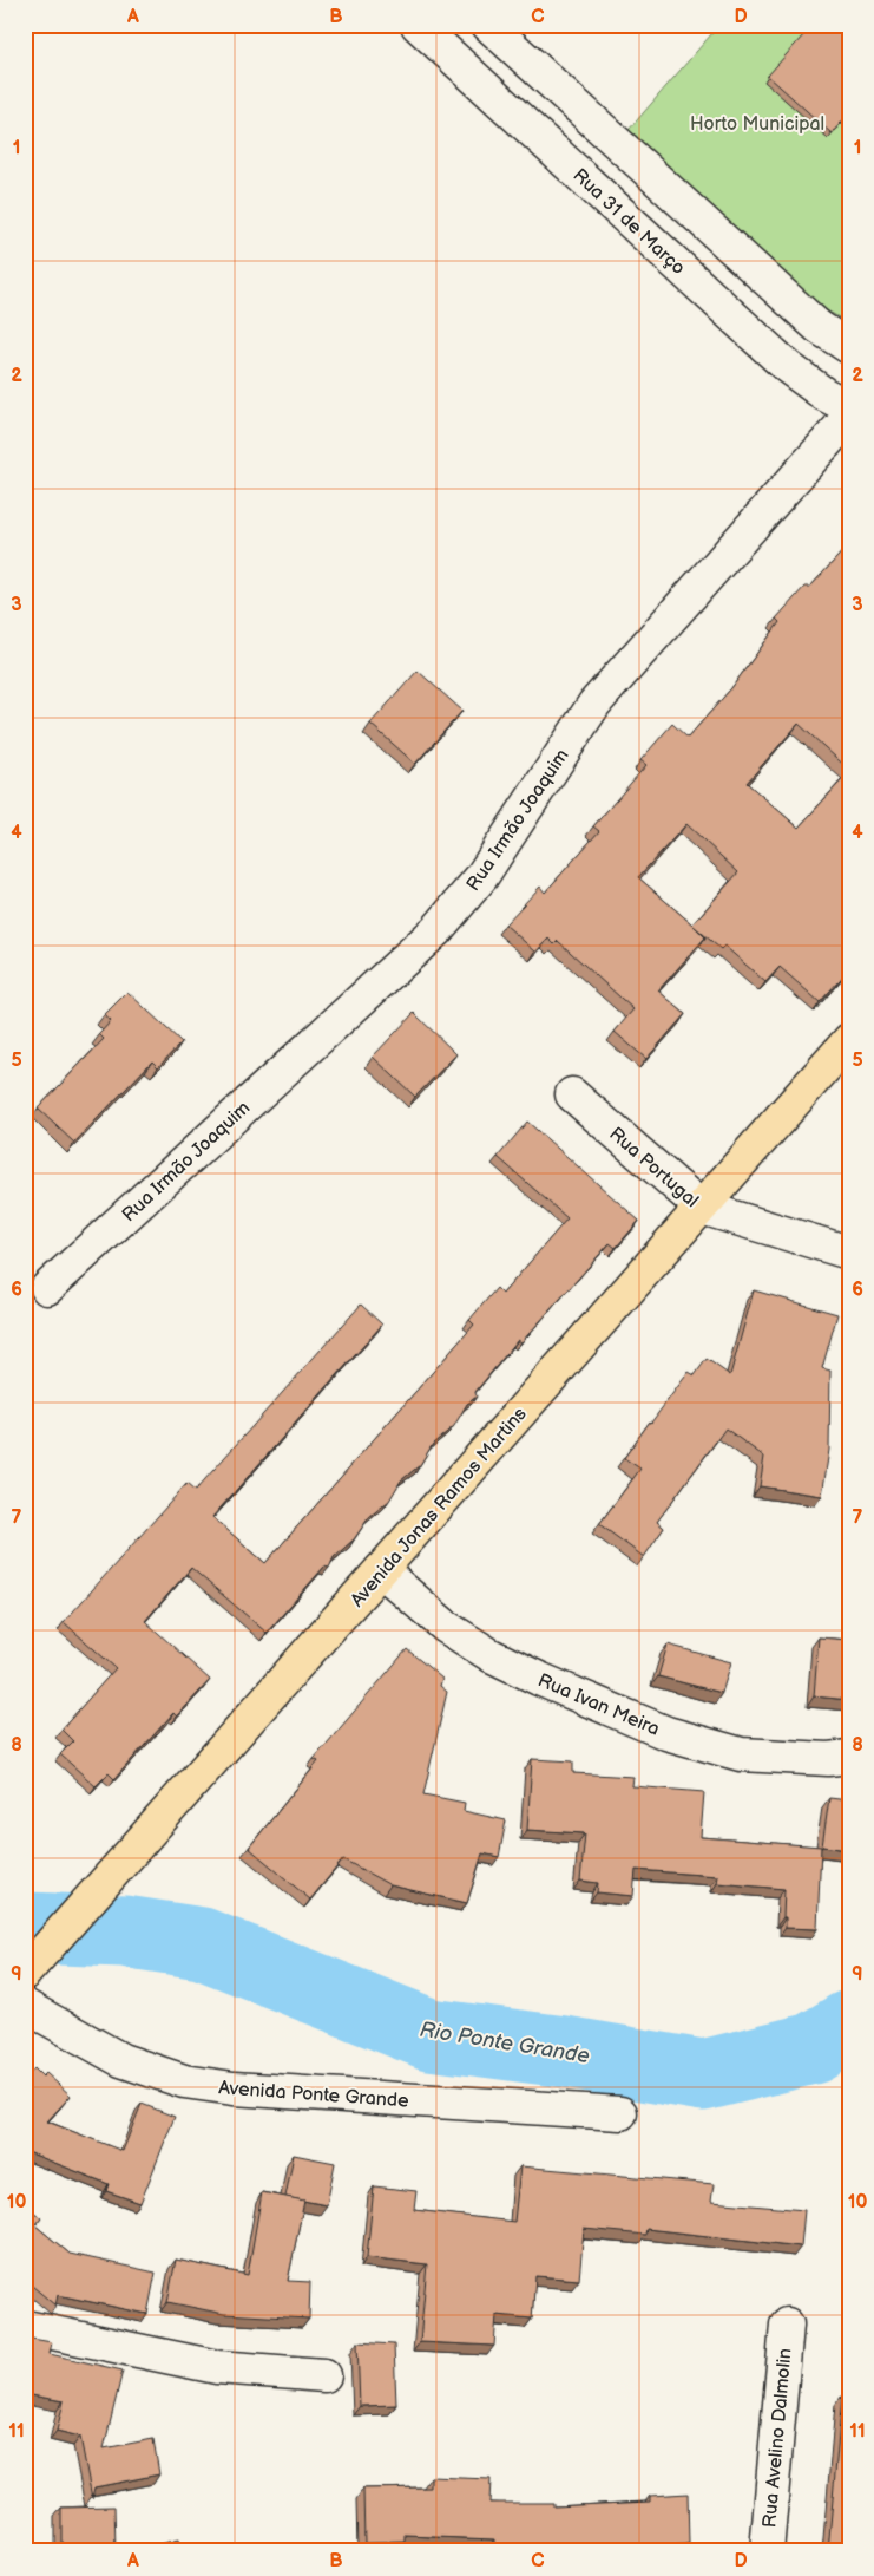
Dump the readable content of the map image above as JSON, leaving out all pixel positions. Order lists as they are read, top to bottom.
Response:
{
  "streets": {
    "main road": ["Avenida Jonas Ramos Martins"],
    "street": [
      "Rua 31 de Março",
      "Rua Irmão Joaquim",
      "Rua Portugal",
      "Rua Ivan Meira",
      "Avenida Ponte Grande",
      "Rua Avelino Dalmolin"
    ]
  },
  "crossings": [
    ["Rua Portugal", "Avenida Jonas Ramos Martins"],
    ["Avenida Jonas Ramos Martins", "Rua Ivan Meira"]
  ],
  "water": ["Rio Ponte Grande"],
  "parks": ["Horto Municipal"],
  "grid": {
    "columns": [
      "A",
      "B",
      "C",
      "D"
    ],
    "rows": [
      "1",
      "2",
      "3",
      "4",
      "5",
      "6",
      "7",
      "8",
      "9",
      "10",
      "11"
    ]
  }
}
